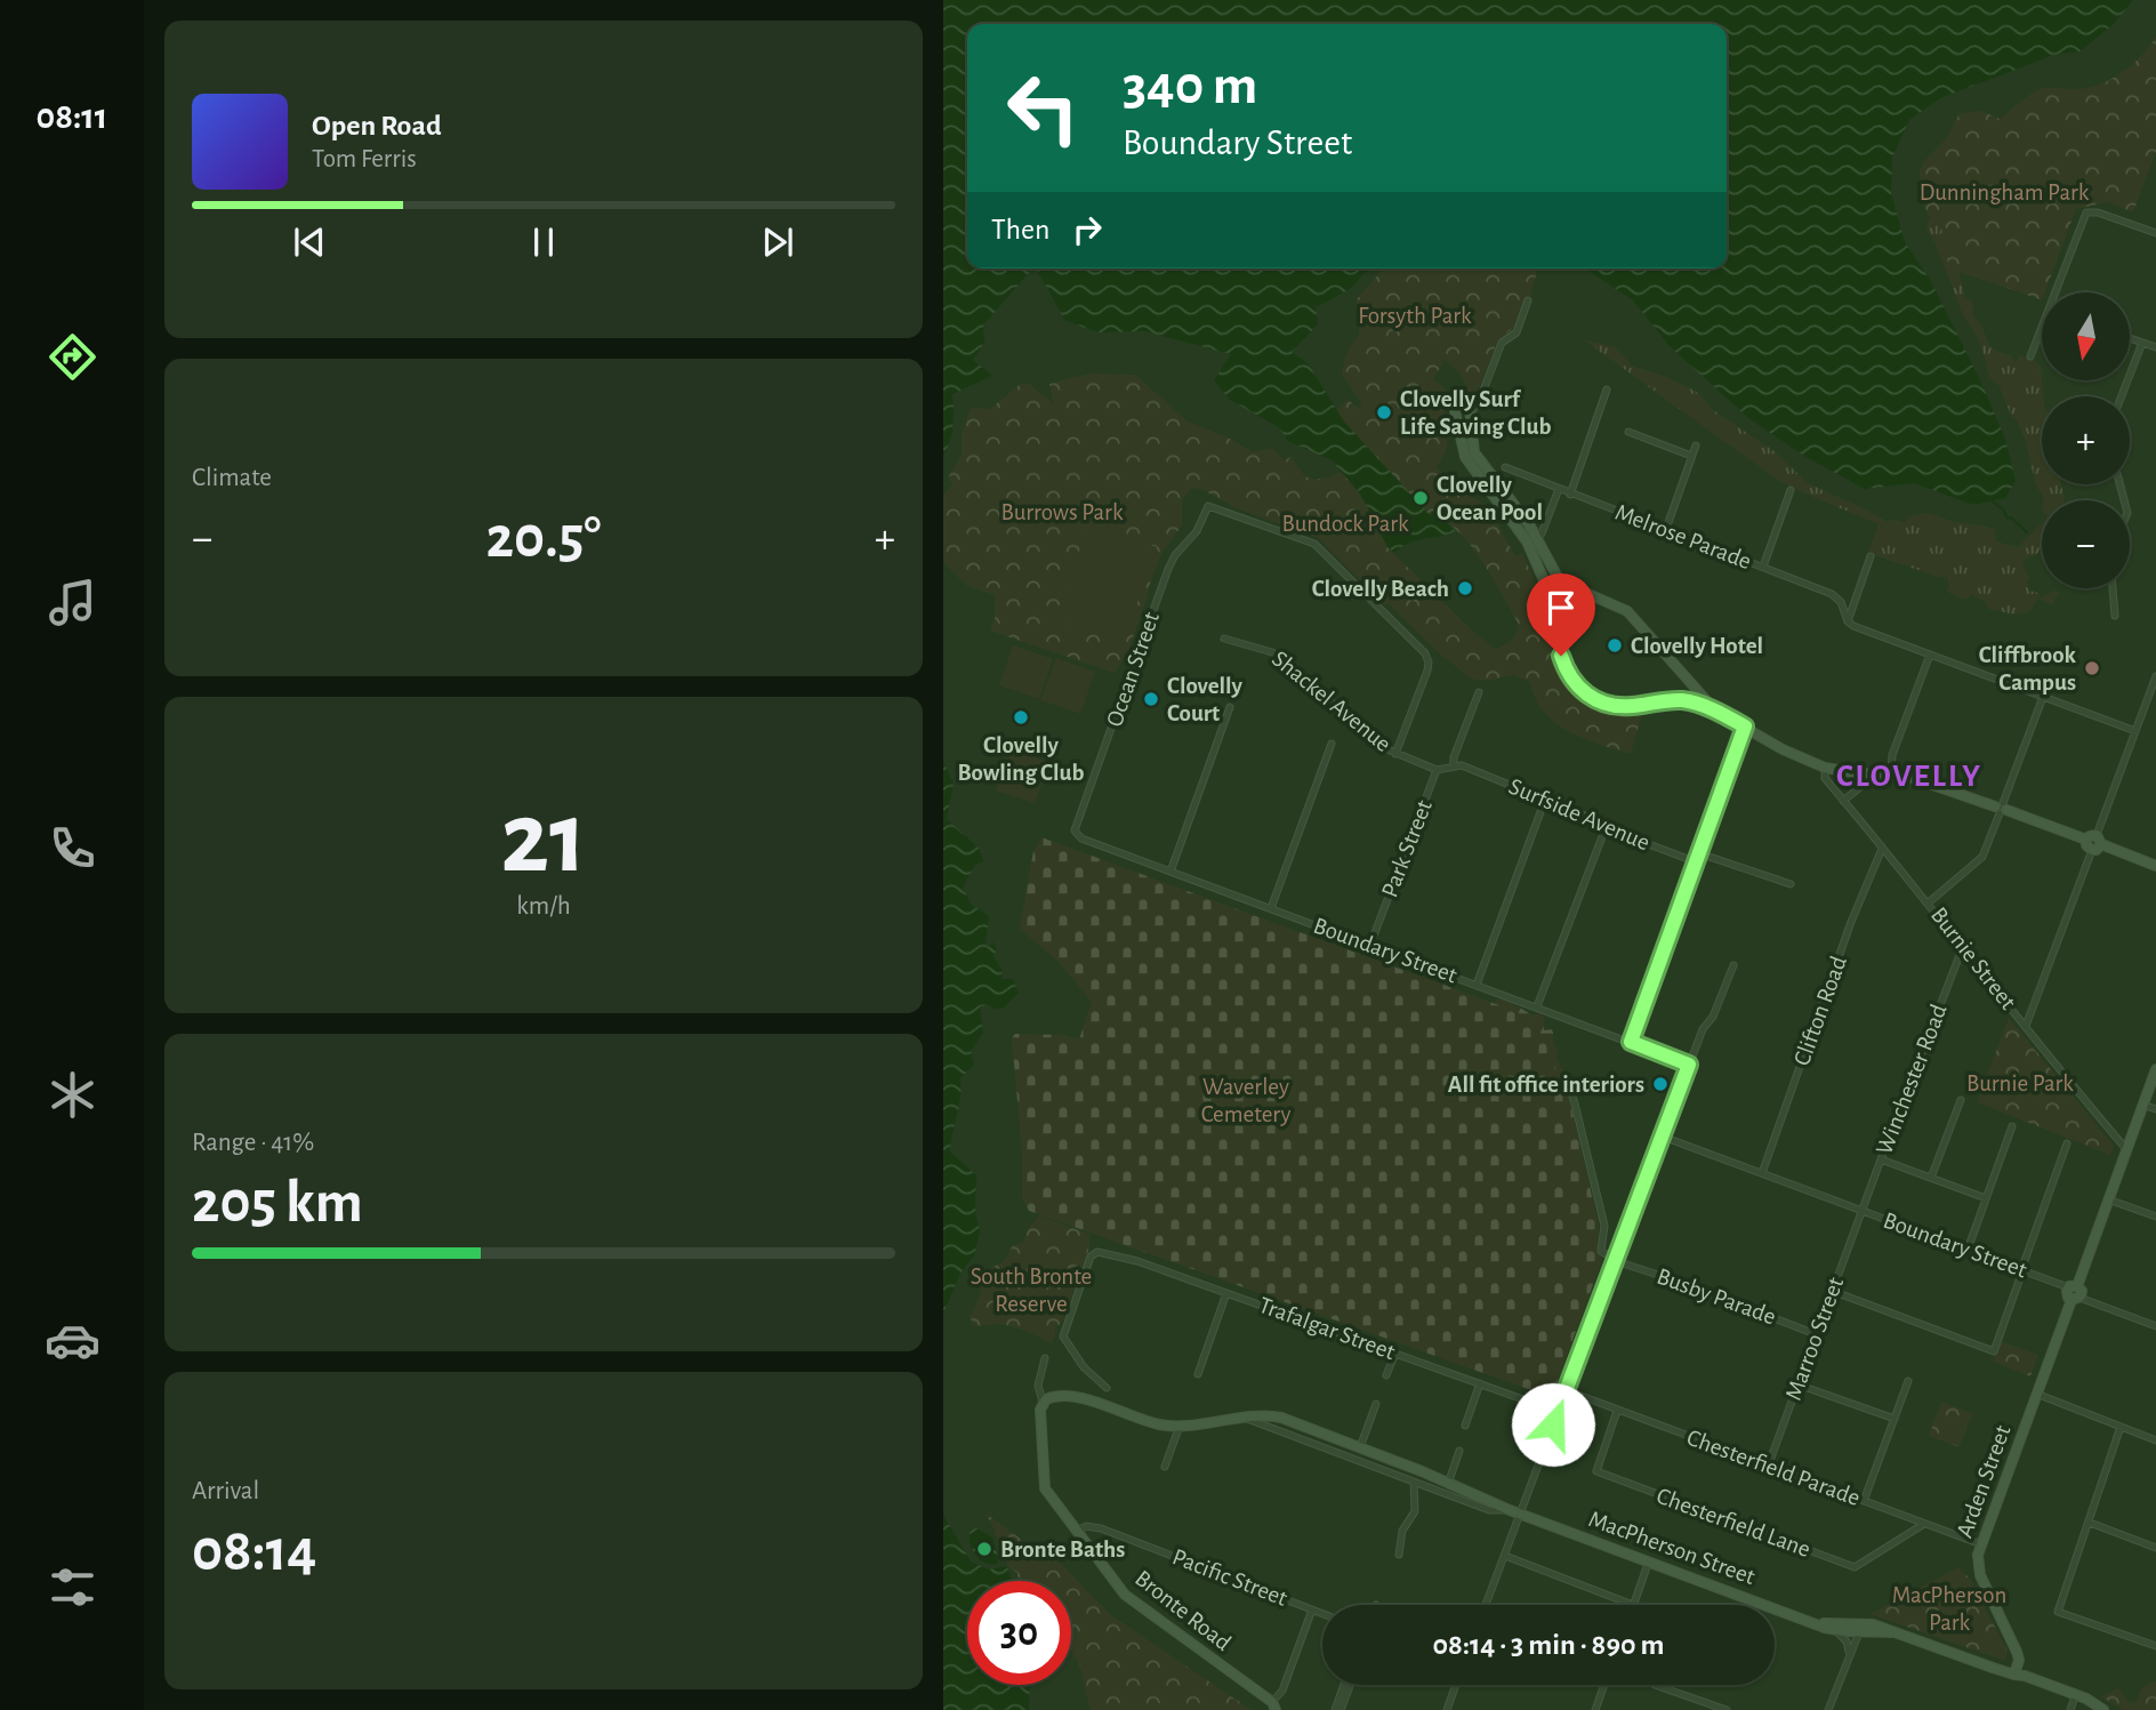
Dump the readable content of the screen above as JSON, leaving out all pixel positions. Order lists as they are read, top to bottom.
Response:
{
  "streets": {
    "main road": ["Arden Street", "MacPherson Street", "Bronte Road"],
    "street": [
      "Melrose Parade",
      "Ocean Street",
      "Shackel Avenue",
      "Surfside Avenue",
      "Park Street",
      "Boundary Street",
      "Burnie Street",
      "Clifton Road",
      "Winchester Road",
      "Busby Parade",
      "Trafalgar Street",
      "Marroo Street",
      "Chesterfield Parade",
      "Chesterfield Lane",
      "Pacific Street"
    ]
  },
  "crossings": [
    ["Ocean Street", "Shackel Avenue"],
    ["Ocean Street", "Boundary Street"],
    ["Shackel Avenue", "Park Street"],
    ["Surfside Avenue", "Park Street"],
    ["Park Street", "Boundary Street"],
    ["Boundary Street", "Clifton Road"],
    ["Boundary Street", "Winchester Road"],
    ["Boundary Street", "Marroo Street"],
    ["Burnie Street", "Clifton Road"],
    ["Burnie Street", "Winchester Road"],
    ["Winchester Road", "Marroo Street"],
    ["Busby Parade", "Marroo Street"],
    ["Marroo Street", "Chesterfield Parade"],
    ["Chesterfield Parade", "Arden Street"],
    ["Chesterfield Parade", "Chesterfield Lane"],
    ["Arden Street", "MacPherson Street"],
    ["MacPherson Street", "Bronte Road"],
    ["Pacific Street", "Bronte Road"]
  ],
  "districts": ["CLOVELLY"],
  "parks": [
    "Dunningham Park",
    "Forsyth Park",
    "Burrows Park",
    "Bundock Park",
    "Burnie Park",
    "Waverley Cemetery",
    "South Bronte Reserve",
    "MacPherson Park"
  ],
  "places": [
    "Clovelly Surf Life Saving Club",
    "Clovelly Ocean Pool",
    "Clovelly Beach",
    "Clovelly Hotel",
    "Cliffbrook Campus",
    "Clovelly Court",
    "Clovelly Bowling Club",
    "All fit office interiors",
    "Bronte Baths"
  ],
  "north": "bottom",
  "page": {
    "tabs": "08:11",
    "turn": ["340 m", "Boundary Street"],
    "song": ["Open Road", "Tom Ferris"],
    "then": "Then",
    "map_buttons": ["+", "−"],
    "tile": [
      "Climate",
      ["21", "km/h"],
      ["Range · 41%", "205 km"],
      ["Arrival", "08:14"]
    ],
    "heat": ["−", "20.5°", "+"],
    "limit": "30",
    "trip": "08:14 · 3 min · 890 m"
  }
}
